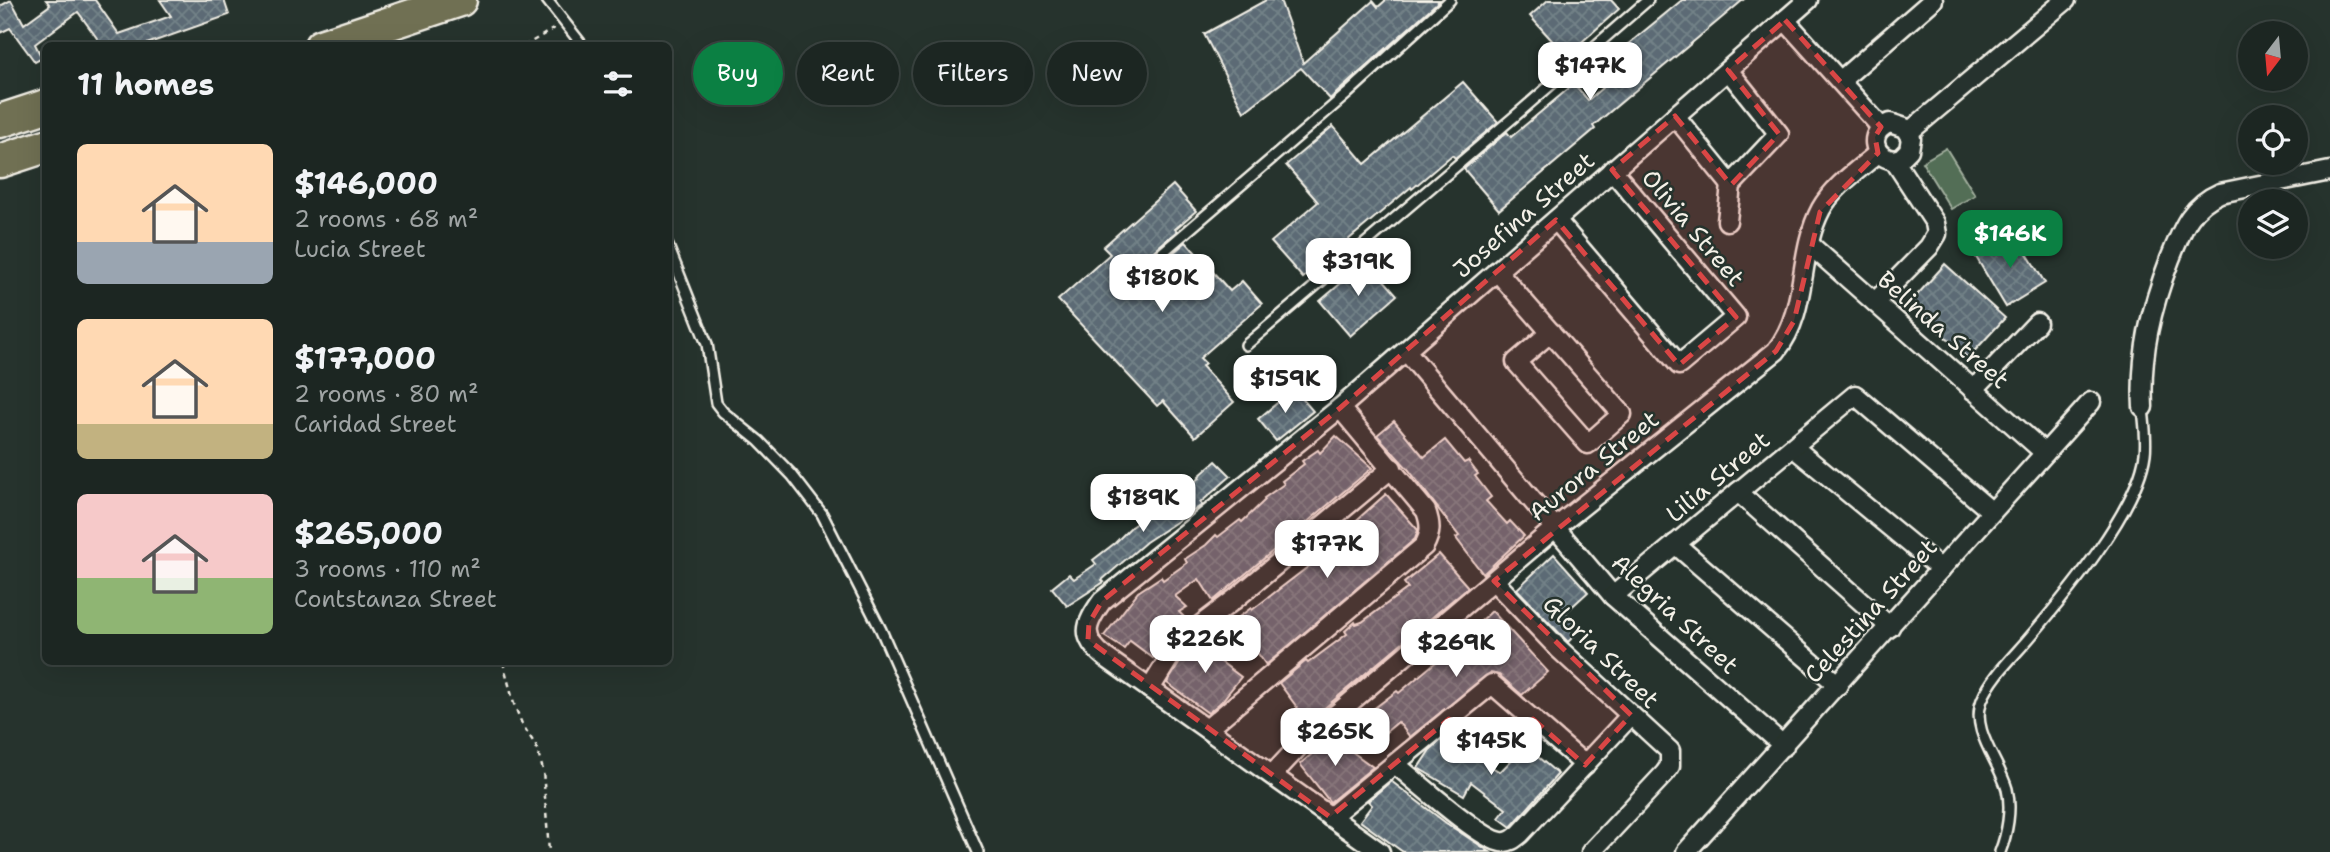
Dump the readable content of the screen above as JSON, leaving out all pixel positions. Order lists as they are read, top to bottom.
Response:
{
  "streets": {
    "street": [
      "Josefina Street",
      "Olivia Street",
      "Belinda Street",
      "Aurora Street",
      "Lilia Street",
      "Celestina Street",
      "Alegria Street",
      "Gloria Street"
    ]
  },
  "crossings": [
    ["Josefina Street", "Olivia Street"],
    ["Josefina Street", "Alegria Street"],
    ["Belinda Street", "Aurora Street"],
    ["Belinda Street", "Celestina Street"],
    ["Aurora Street", "Alegria Street"],
    ["Aurora Street", "Gloria Street"],
    ["Lilia Street", "Celestina Street"],
    ["Lilia Street", "Alegria Street"],
    ["Celestina Street", "Alegria Street"]
  ],
  "north": "bottom",
  "page": {
    "price": [
      "$147K",
      "$146K",
      "$319K",
      "$180K",
      "$159K",
      "$189K",
      "$177K",
      "$226K",
      "$269K",
      "$265K",
      "$145K"
    ],
    "chip": [
      "Buy",
      "Rent",
      "Filters",
      "New"
    ],
    "heading": "11 homes",
    "list": [
      {
        "name": "$146,000",
        "note": "2 rooms · 68 m² · Lucia Street"
      },
      {
        "name": "$177,000",
        "note": "2 rooms · 80 m² · Caridad Street"
      },
      {
        "name": "$265,000",
        "note": "3 rooms · 110 m² · Contstanza Street"
      }
    ]
  }
}
